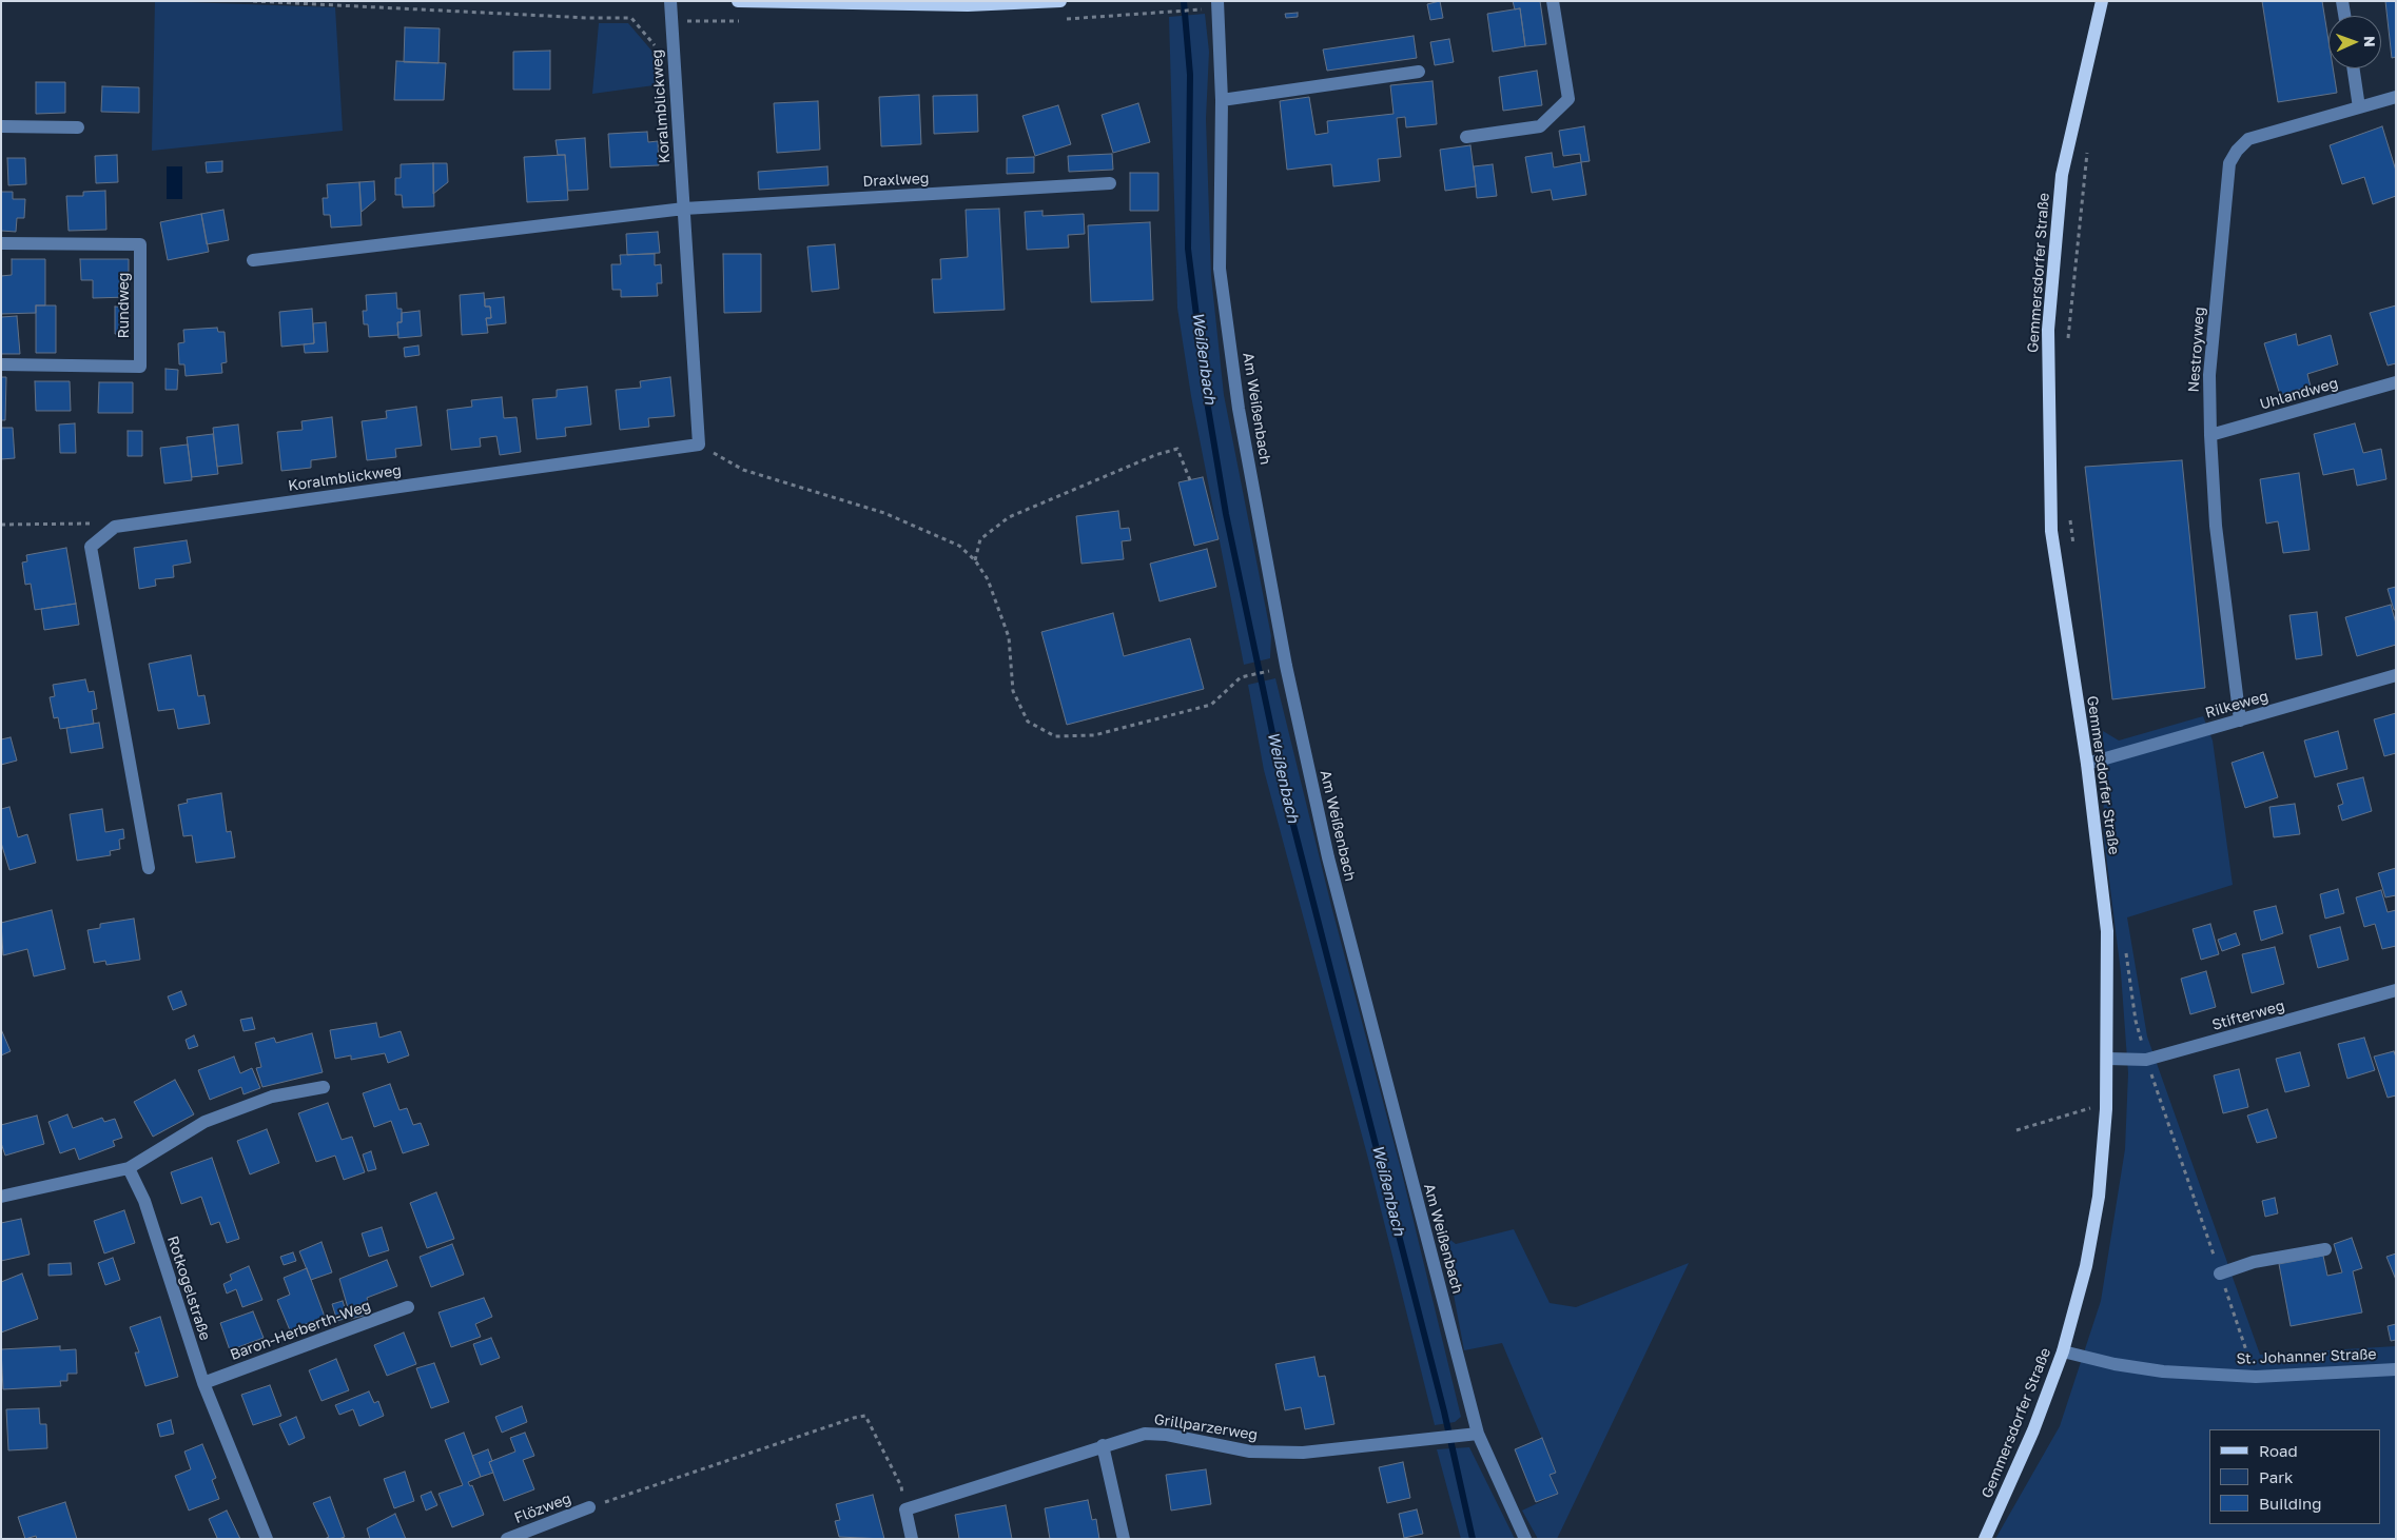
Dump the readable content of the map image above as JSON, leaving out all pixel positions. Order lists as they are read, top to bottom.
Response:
{
  "streets": {
    "main road": ["Gemmersdorfer Straße"],
    "street": [
      "Koralmblickweg",
      "Draxlweg",
      "Rundweg",
      "Nestroyweg",
      "Uhlandweg",
      "Am Weißenbach",
      "Rilkeweg",
      "Stifterweg",
      "Rotkogelstraße",
      "Baron-Herberth-Weg",
      "St. Johanner Straße",
      "Grillparzerweg",
      "Flözweg"
    ]
  },
  "crossings": [
    ["Koralmblickweg", "Draxlweg"],
    ["Gemmersdorfer Straße", "Rilkeweg"],
    ["Gemmersdorfer Straße", "Stifterweg"],
    ["Gemmersdorfer Straße", "St. Johanner Straße"],
    ["Nestroyweg", "Uhlandweg"],
    ["Nestroyweg", "Rilkeweg"],
    ["Am Weißenbach", "Grillparzerweg"],
    ["Rotkogelstraße", "Baron-Herberth-Weg"]
  ],
  "water": ["Weißenbach"],
  "legend": ["Road", "Park", "Building"],
  "north": "right"
}
